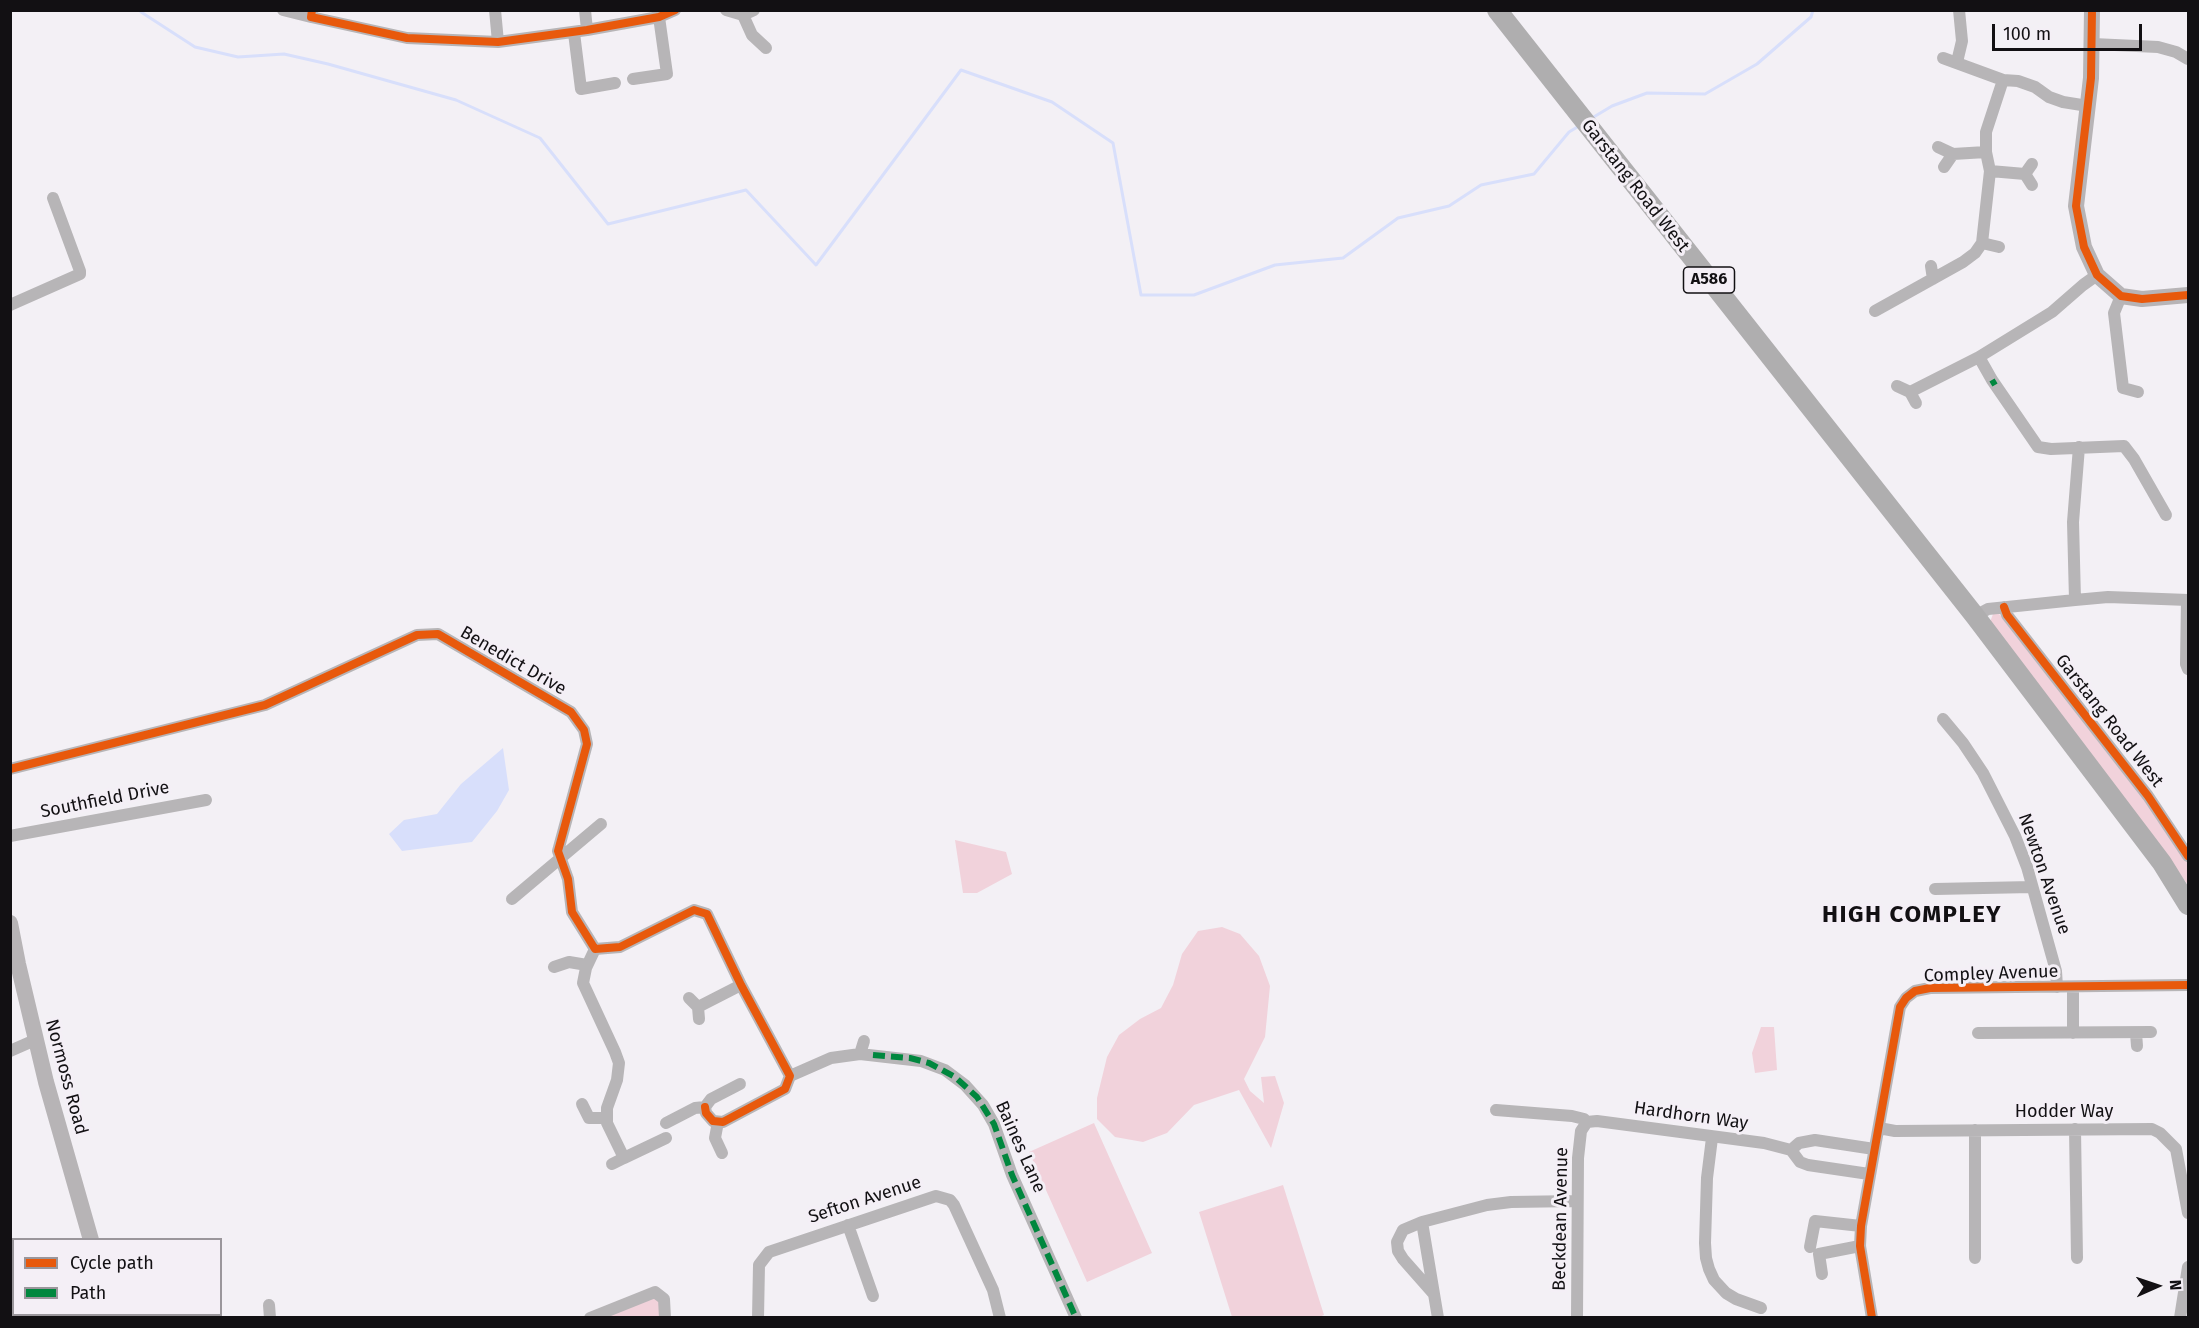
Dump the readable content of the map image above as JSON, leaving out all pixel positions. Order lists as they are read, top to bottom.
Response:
{
  "streets": {
    "main road": ["Garstang Road West", "A586"],
    "street": [
      "Benedict Drive",
      "Southfield Drive",
      "Newton Avenue",
      "Compley Avenue",
      "Normoss Road",
      "Hodder Way",
      "Hardhorn Way",
      "Baines Lane",
      "Sefton Avenue",
      "Beckdean Avenue"
    ]
  },
  "crossings": [
    ["Newton Avenue", "Compley Avenue"],
    ["Compley Avenue", "Hodder Way"],
    ["Compley Avenue", "Hardhorn Way"],
    ["Hardhorn Way", "Beckdean Avenue"]
  ],
  "districts": ["HIGH COMPLEY"],
  "legend": ["Cycle path", "Path"],
  "scale_bar": "100 m",
  "north": "right"
}
